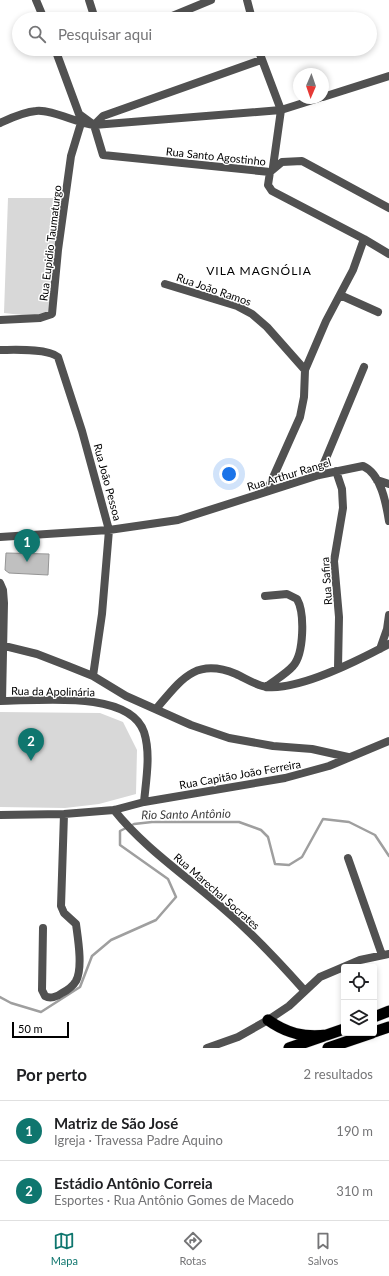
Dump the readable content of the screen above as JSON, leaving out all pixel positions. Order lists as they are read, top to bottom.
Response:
{
  "streets": {
    "street": [
      "Rua Santo Agostinho",
      "Rua Eupidio Taumaturgo",
      "Rua João Ramos",
      "Rua Arthur Rangel",
      "Rua João Pessoa",
      "Rua Safira",
      "Rua da Apolinária",
      "Rua Capitão João Ferreira",
      "Rua Marechal Socrates"
    ]
  },
  "crossings": [
    ["Rua Arthur Rangel", "Rua João Pessoa"],
    ["Rua Arthur Rangel", "Rua Safira"],
    ["Rua da Apolinária", "Rua Capitão João Ferreira"],
    ["Rua Capitão João Ferreira", "Rua Marechal Socrates"]
  ],
  "districts": ["VILA MAGNÓLIA"],
  "water": ["Rio Santo Antônio"],
  "scale_bar": "50 m",
  "north": "bottom",
  "page": {
    "search": "Pesquisar aqui",
    "pins": ["1", "2"],
    "scale": "50 m",
    "heading": ["Por perto", "2 resultados"],
    "list": [
      {
        "mark": "1",
        "name": "Matriz de São José",
        "note": "Igreja · Travessa Padre Aquino",
        "value": "190 m"
      },
      {
        "mark": "2",
        "name": "Estádio Antônio Correia",
        "note": "Esportes · Rua Antônio Gomes de Macedo",
        "value": "310 m"
      }
    ],
    "nav": ["Mapa", "Rotas", "Salvos"]
  }
}
